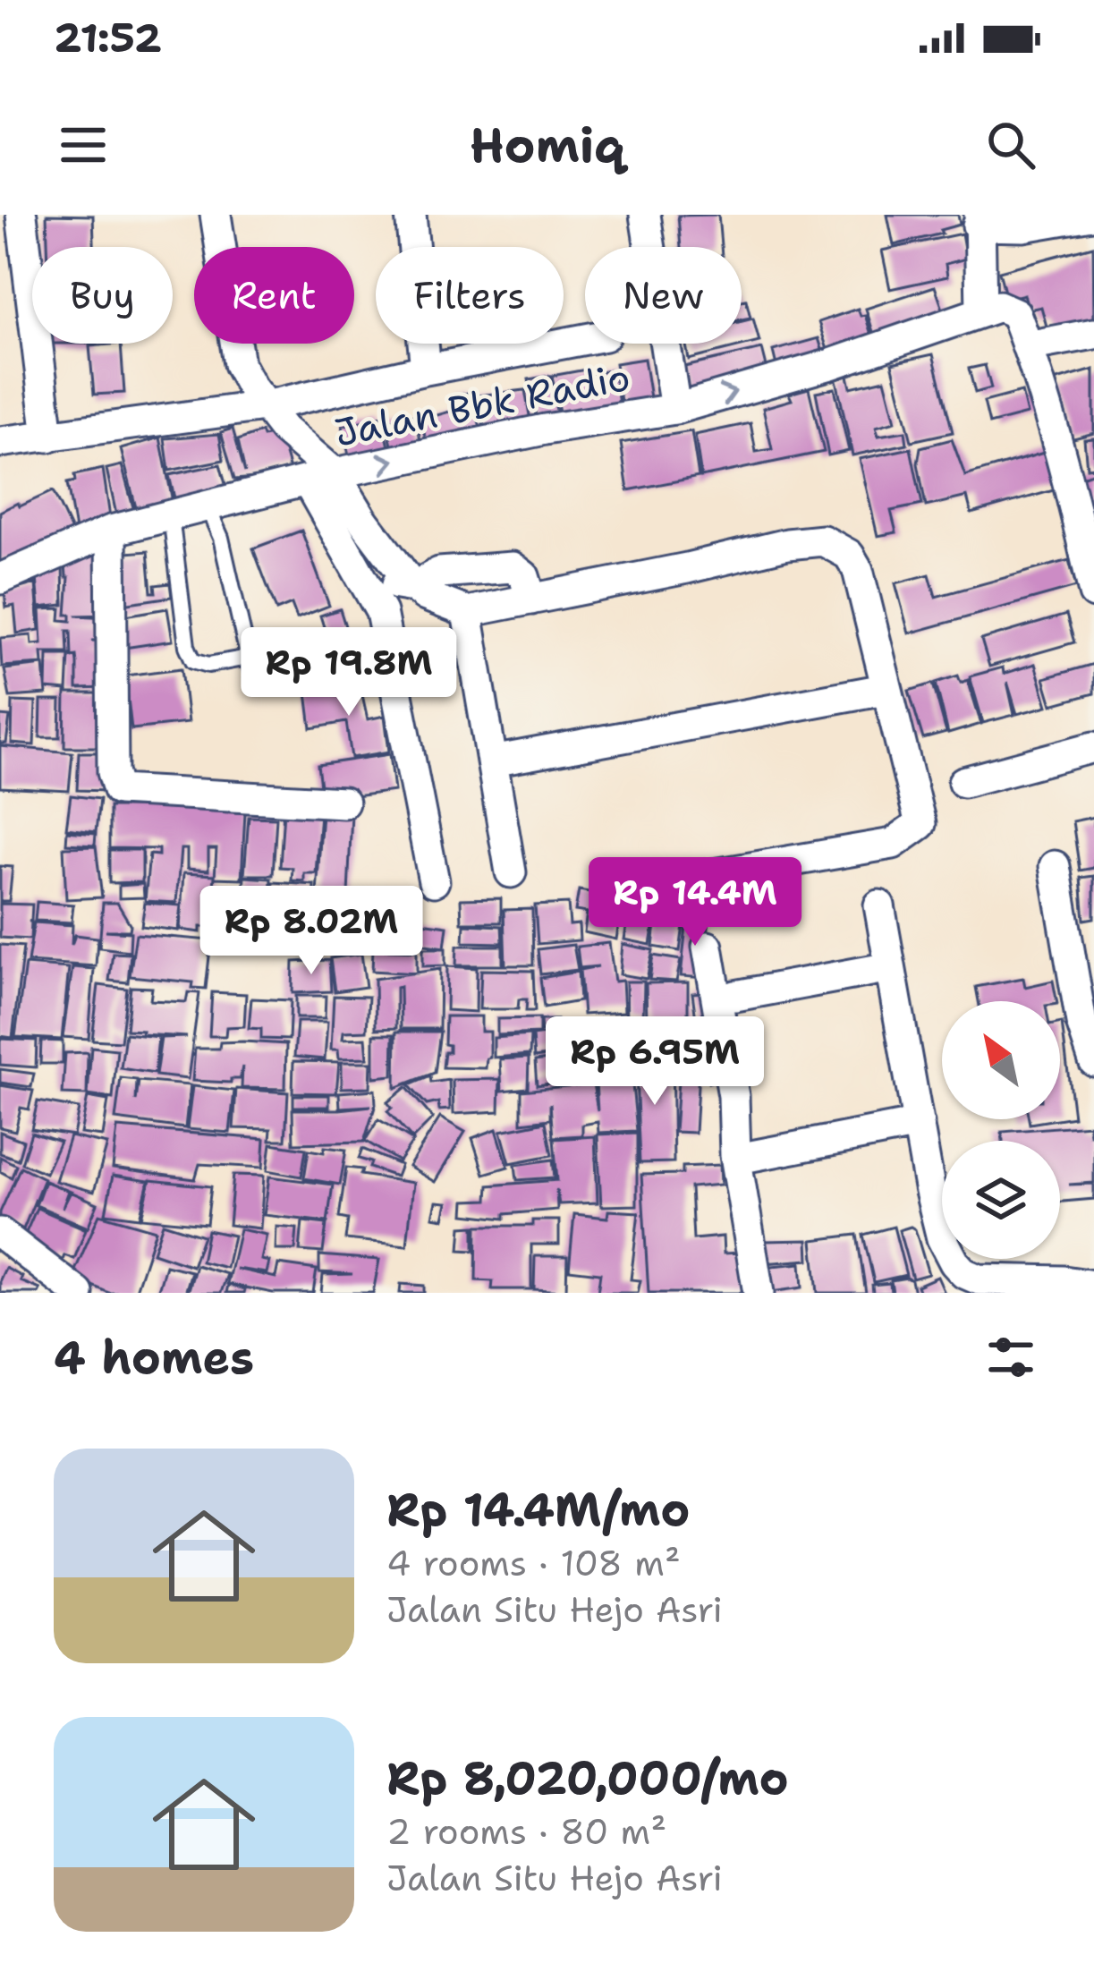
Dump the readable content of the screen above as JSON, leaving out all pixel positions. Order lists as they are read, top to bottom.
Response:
{
  "streets": {
    "street": ["Jalan Bbk Radio"]
  },
  "north": "top left",
  "page": {
    "status": "21:52",
    "header": "Homiq",
    "chip": [
      "Buy",
      "Rent",
      "Filters",
      "New"
    ],
    "price": [
      "Rp 19.8M",
      "Rp 14.4M",
      "Rp 8.02M",
      "Rp 6.95M"
    ],
    "heading": "4 homes",
    "list": [
      {
        "name": "Rp 14.4M/mo",
        "note": "4 rooms · 108 m² · Jalan Situ Hejo Asri"
      },
      {
        "name": "Rp 8,020,000/mo",
        "note": "2 rooms · 80 m² · Jalan Situ Hejo Asri"
      }
    ]
  }
}
